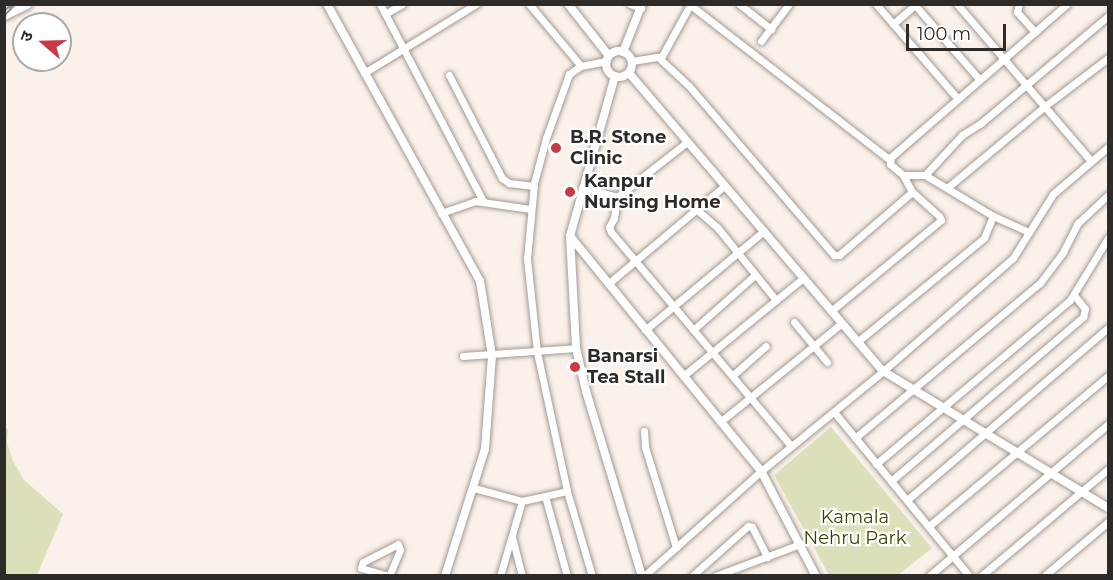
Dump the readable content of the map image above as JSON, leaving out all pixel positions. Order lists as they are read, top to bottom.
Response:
{
  "parks": ["Kamala Nehru Park"],
  "places": ["B.R. Stone Clinic", "Kanpur Nursing Home", "Banarsi Tea Stall"],
  "scale_bar": "100 m",
  "north": "left"
}
